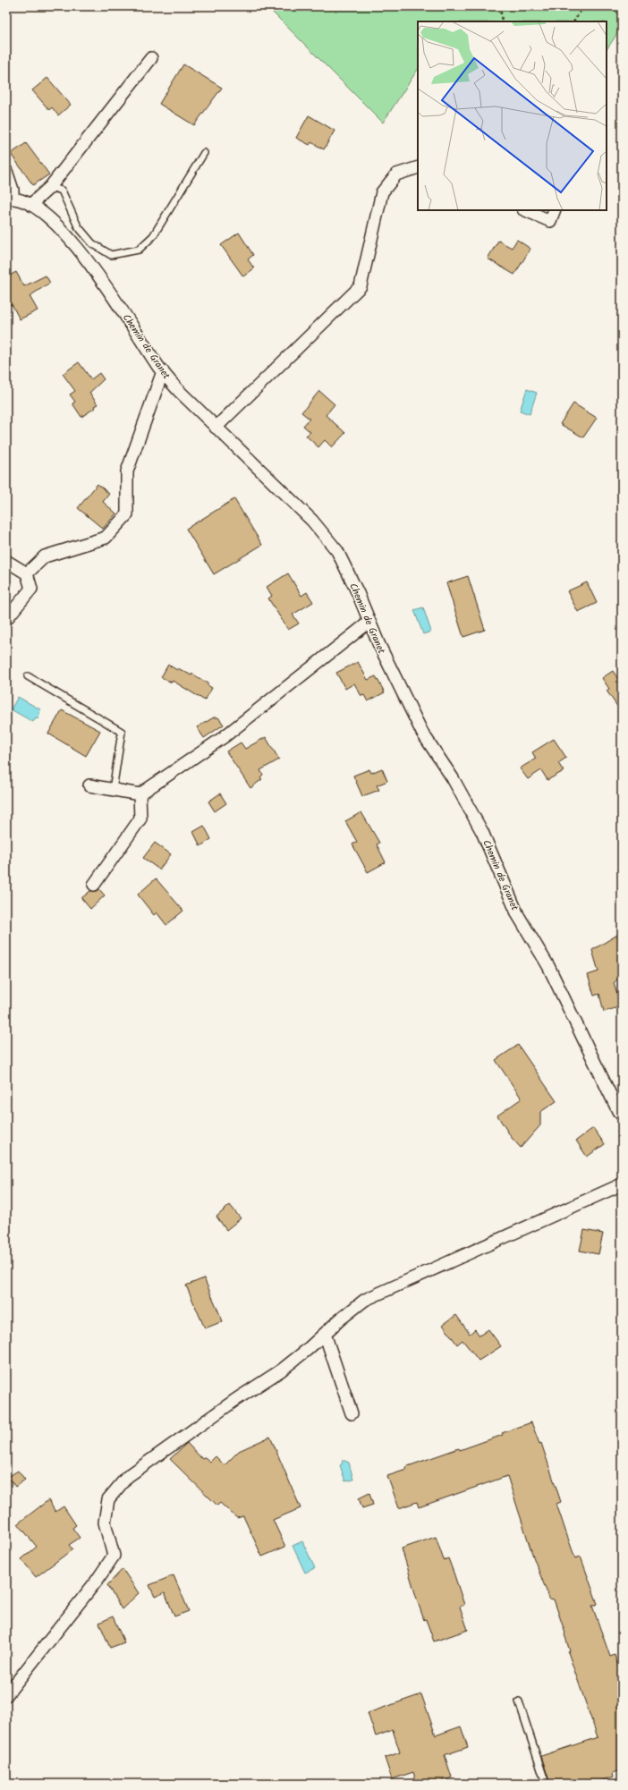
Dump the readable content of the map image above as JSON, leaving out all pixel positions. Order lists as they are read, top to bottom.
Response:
{
  "streets": {
    "street": ["Chemin de Granet"]
  }
}
